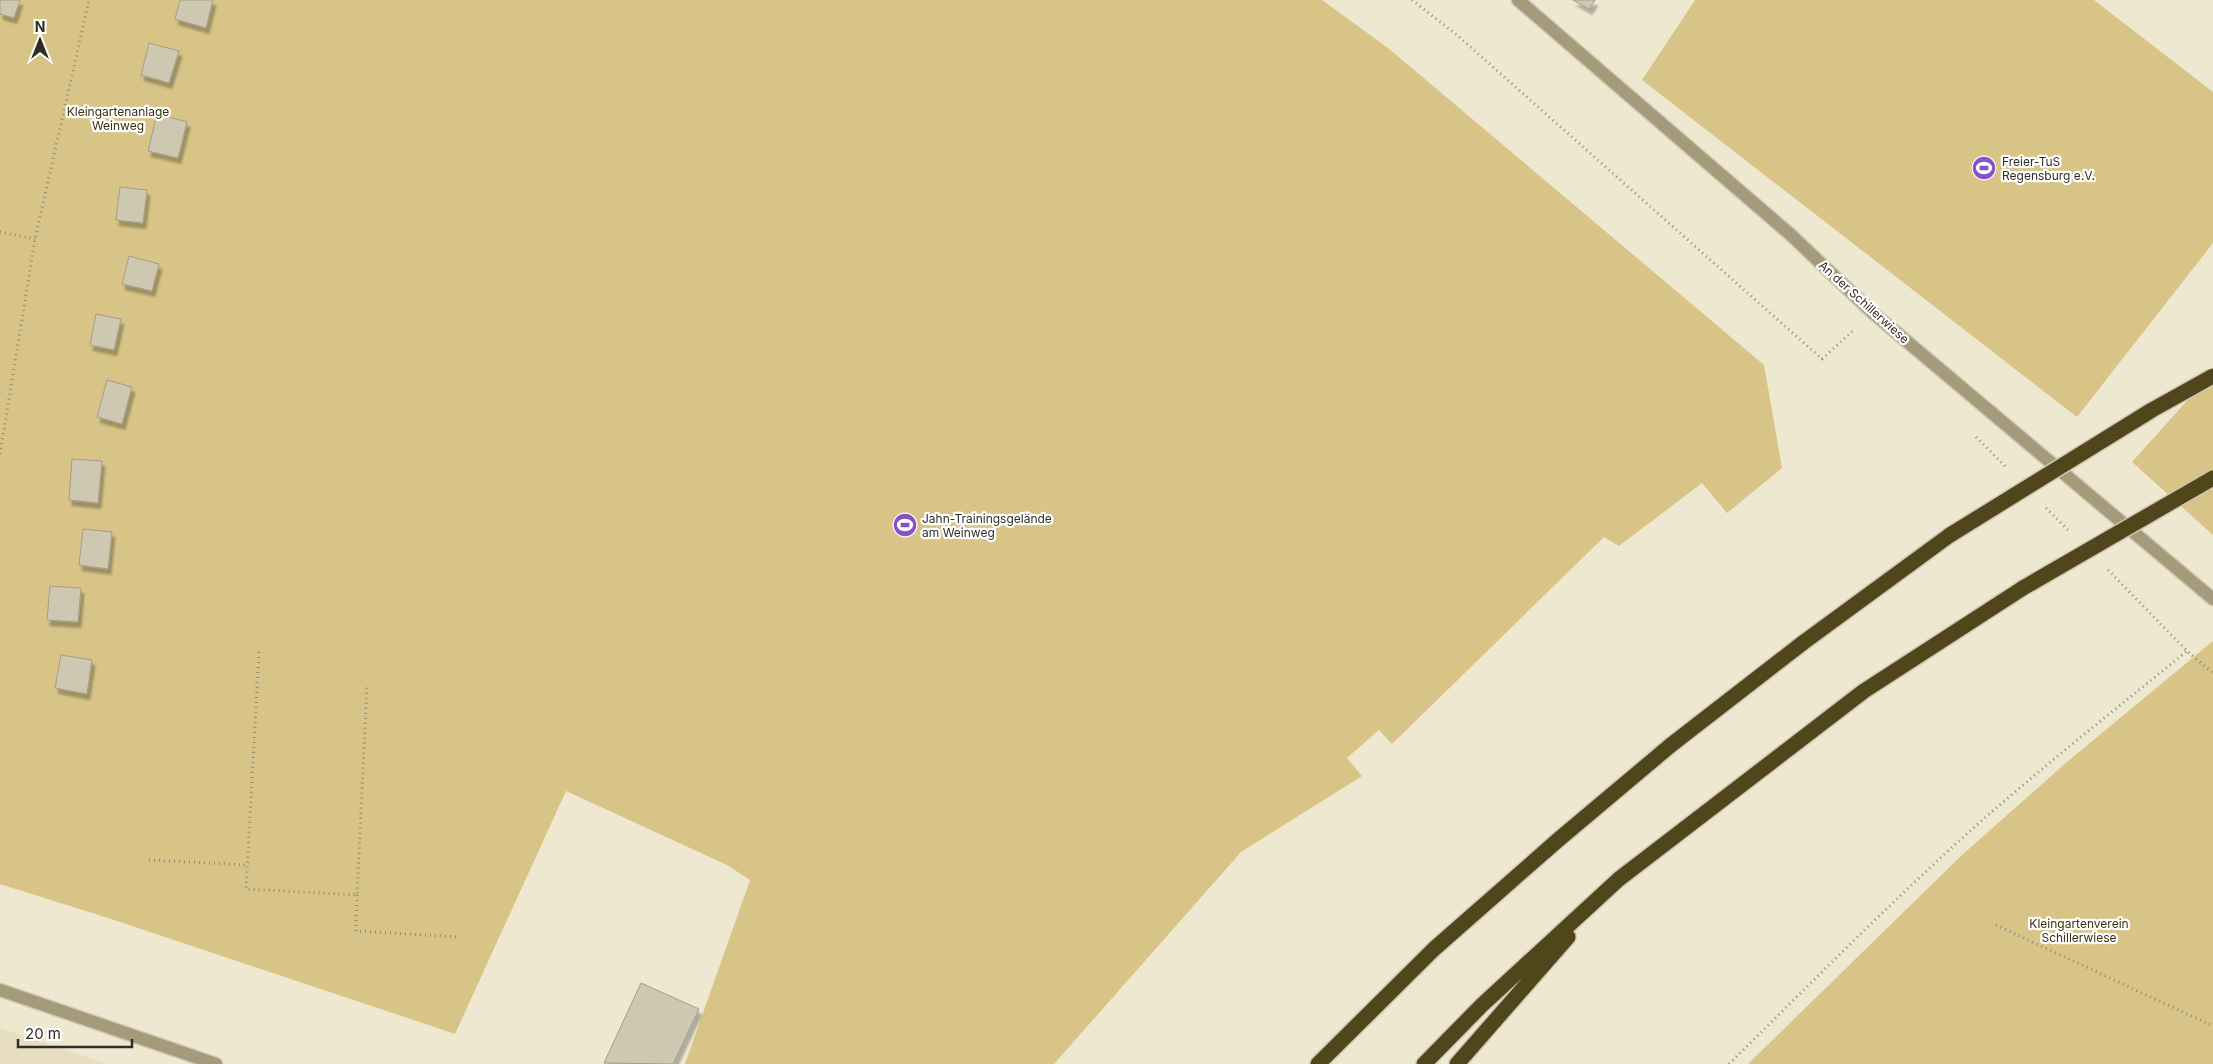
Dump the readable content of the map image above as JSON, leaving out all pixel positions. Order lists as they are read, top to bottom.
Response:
{
  "streets": {
    "street": ["An der Schillerwiese"]
  },
  "parks": ["Kleingartenanlage Weinweg", "Kleingartenverein Schillerwiese"],
  "places": {
    "sports": ["Freier-TuS Regensburg e.V.", "Jahn-Trainingsgelände am Weinweg"]
  },
  "scale_bar": "20 m",
  "north": "top"
}
